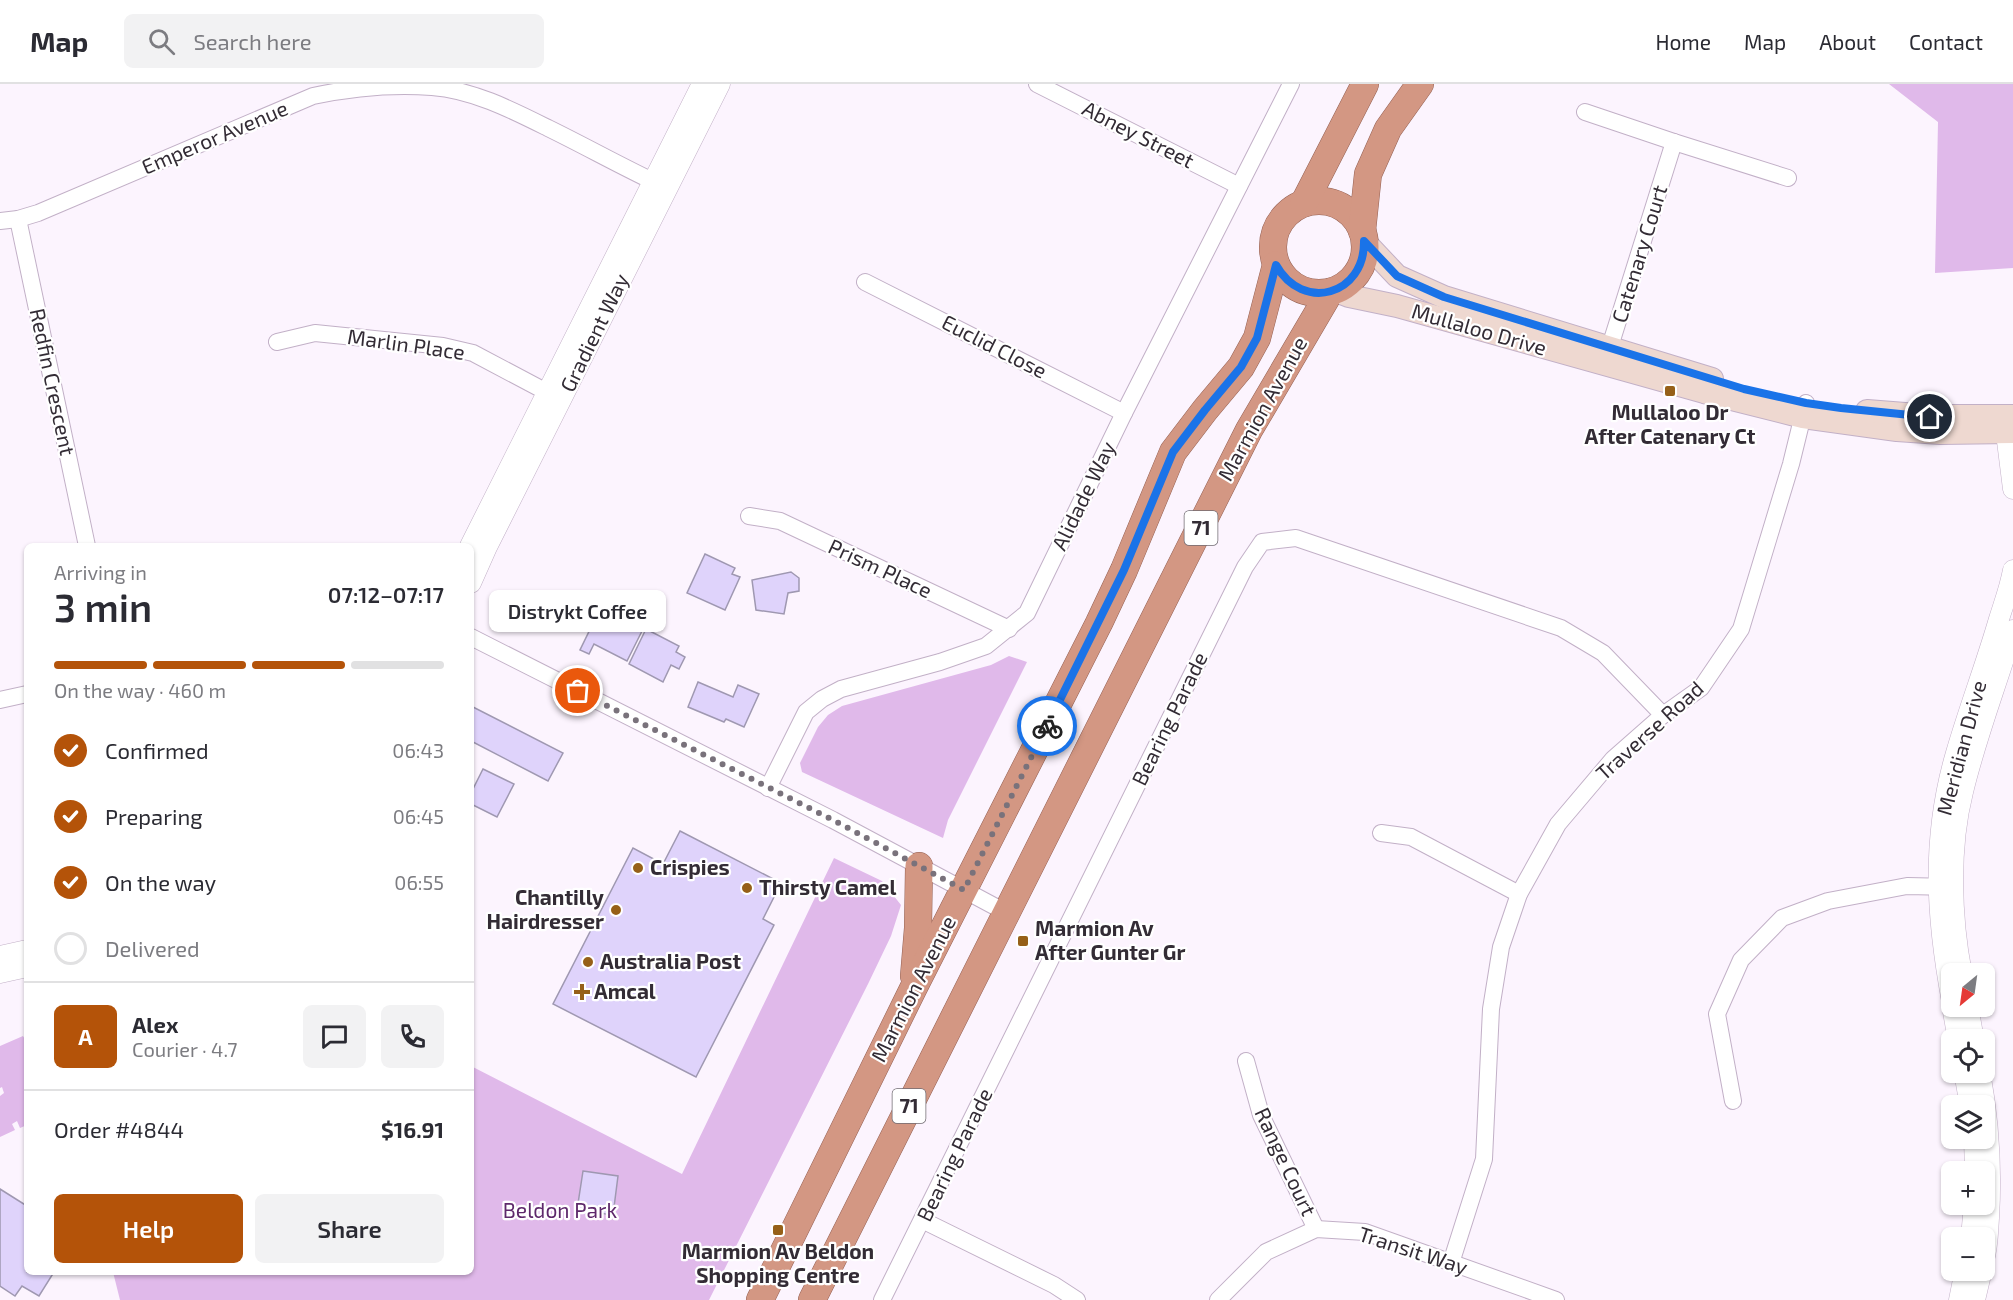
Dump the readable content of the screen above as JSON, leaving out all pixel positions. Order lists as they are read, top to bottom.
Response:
{
  "streets": {
    "highway": ["Marmion Avenue", "71"],
    "main road": ["Mullaloo Drive"],
    "street": [
      "Abney Street",
      "Emperor Avenue",
      "Catenary Court",
      "Gradient Way",
      "Marlin Place",
      "Euclid Close",
      "Redfin Crescent",
      "Alidade Way",
      "Prism Place",
      "Bearing Parade",
      "Traverse Road",
      "Meridian Drive",
      "Range Court",
      "Transit Way"
    ]
  },
  "crossings": [
    ["Abney Street", "Alidade Way"],
    ["Emperor Avenue", "Gradient Way"],
    ["Emperor Avenue", "Redfin Crescent"],
    ["Catenary Court", "Mullaloo Drive"],
    ["Mullaloo Drive", "Marmion Avenue"],
    ["Mullaloo Drive", "71"],
    ["Mullaloo Drive", "Traverse Road"],
    ["Gradient Way", "Marlin Place"],
    ["Euclid Close", "Alidade Way"],
    ["Marmion Avenue", "71"],
    ["Alidade Way", "Prism Place"],
    ["Bearing Parade", "Traverse Road"],
    ["Traverse Road", "Transit Way"],
    ["Range Court", "Transit Way"]
  ],
  "parks": ["Beldon Park"],
  "places": {
    "transit": ["Mullaloo Dr After Catenary Ct", "Marmion Av After Gunter Gr", "Marmion Av Beldon Shopping Centre"],
    "other": [
      "Distrykt Coffee",
      "Crispies",
      "Thirsty Camel",
      "Chantilly Hairdresser",
      "Australia Post"
    ],
    "health": ["Amcal"]
  },
  "north": "bottom left",
  "page": {
    "header": "Map",
    "search": "Search here",
    "nav": [
      "Home",
      "Map",
      "About",
      "Contact"
    ],
    "heading": ["3 min", "Arriving in", "07:12–07:17"],
    "panel": [
      "Alex",
      "Courier · 4.7",
      "Order #4844",
      "$16.91"
    ],
    "bubble": "Distrykt Coffee",
    "bar": "On the way · 460 m",
    "list": [
      ["Confirmed", "06:43"],
      ["Preparing", "06:45"],
      ["On the way", "06:55"],
      "Delivered"
    ],
    "map_buttons": ["+", "−"],
    "round": "A",
    "buttons": ["Help", "Share"]
  }
}
